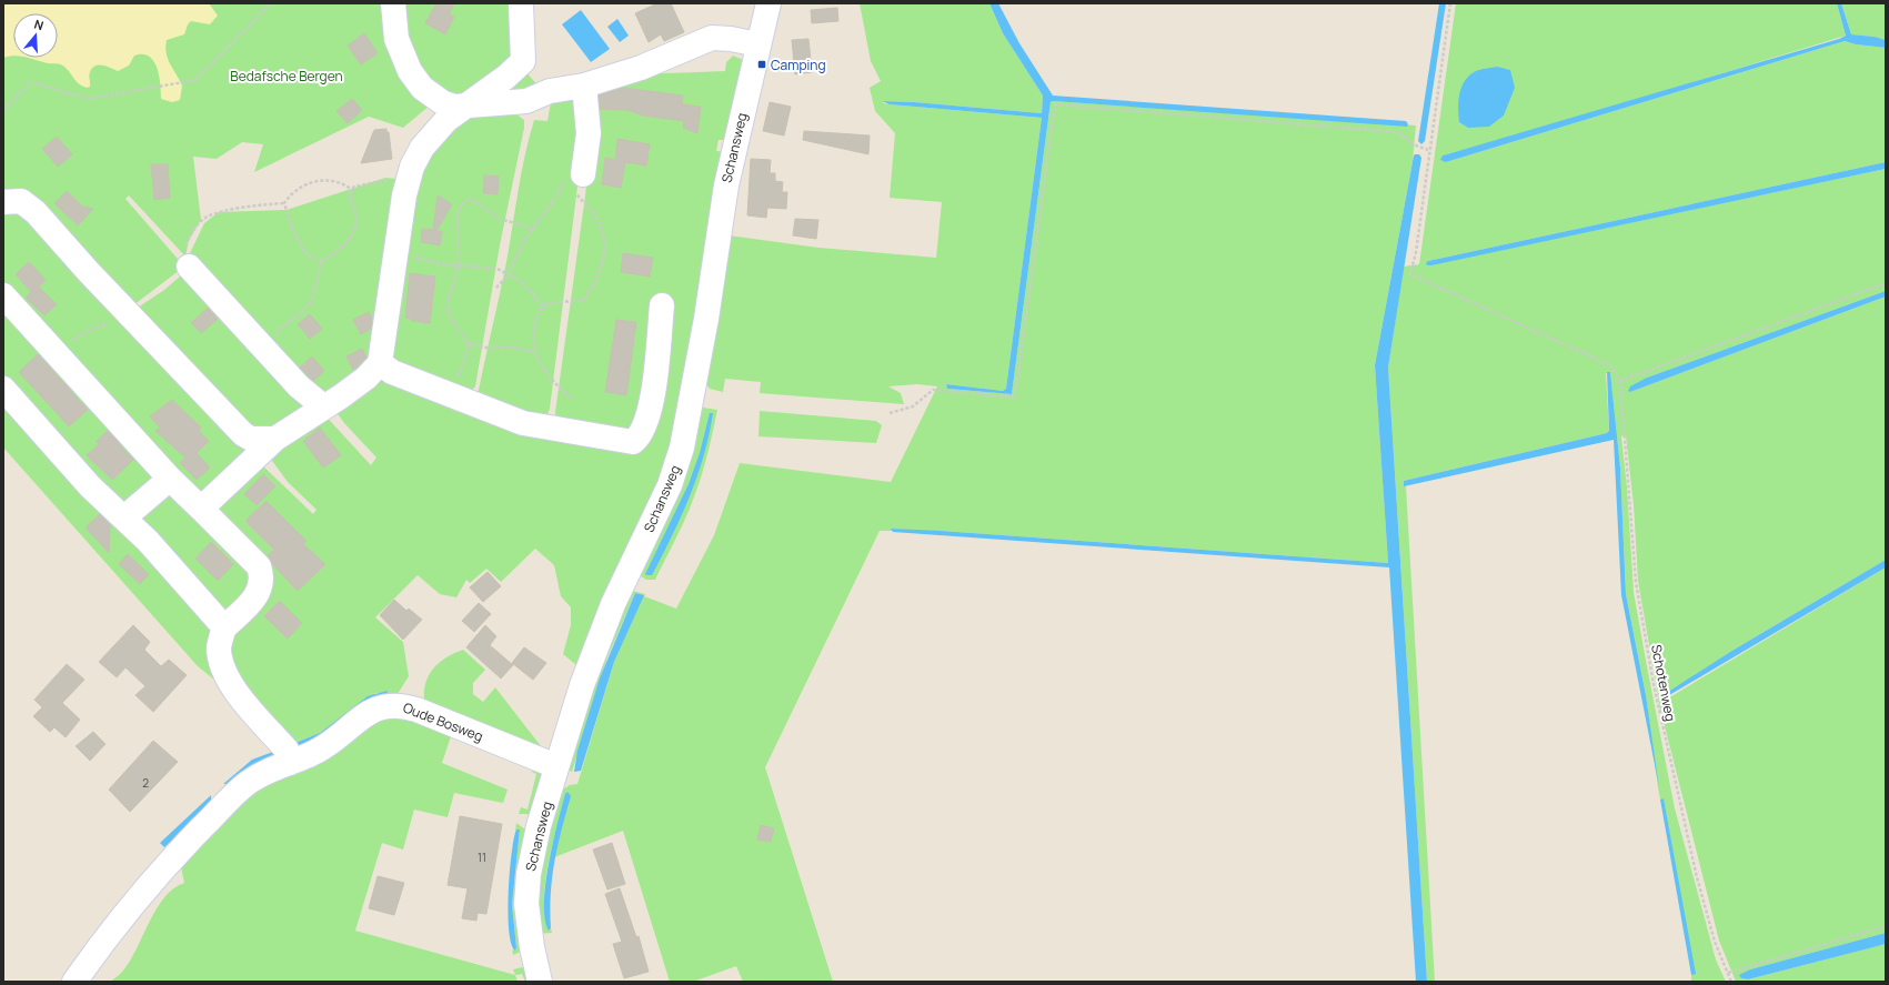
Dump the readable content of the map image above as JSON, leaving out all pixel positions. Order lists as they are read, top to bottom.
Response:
{
  "streets": {
    "street": ["Schansweg", "Oude Bosweg"],
    "path": ["Schotenweg"]
  },
  "crossings": [
    ["Schansweg", "Oude Bosweg"]
  ],
  "parks": ["Bedafsche Bergen"],
  "places": {
    "transit": ["Camping"]
  },
  "house_numbers": ["2", "11"],
  "north": "top"
}
